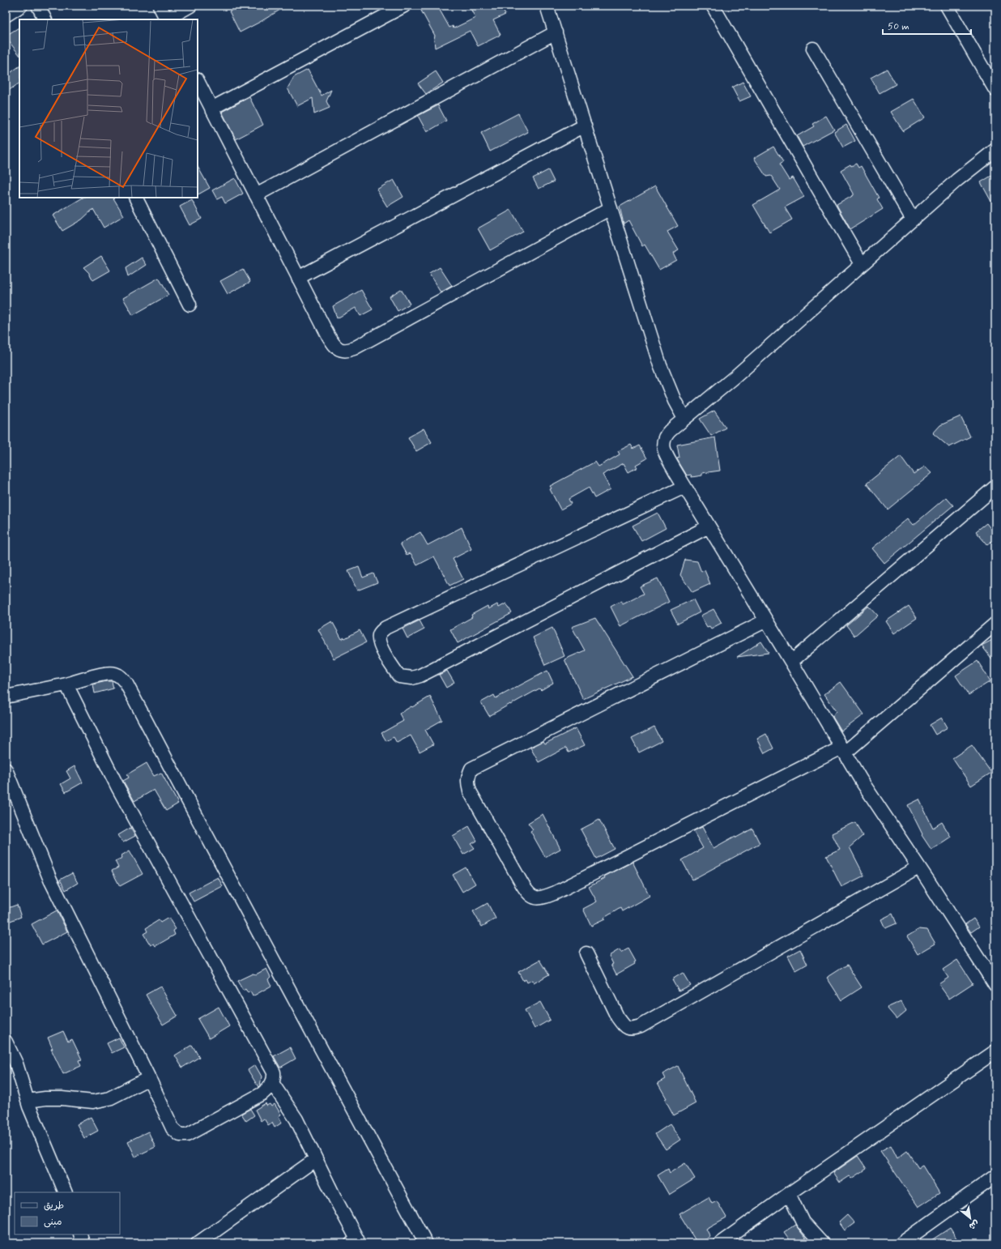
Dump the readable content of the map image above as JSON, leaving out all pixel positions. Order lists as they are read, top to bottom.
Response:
{
  "legend": ["طريق", "مبنى"],
  "scale_bar": "50 m",
  "north": "bottom right"
}
